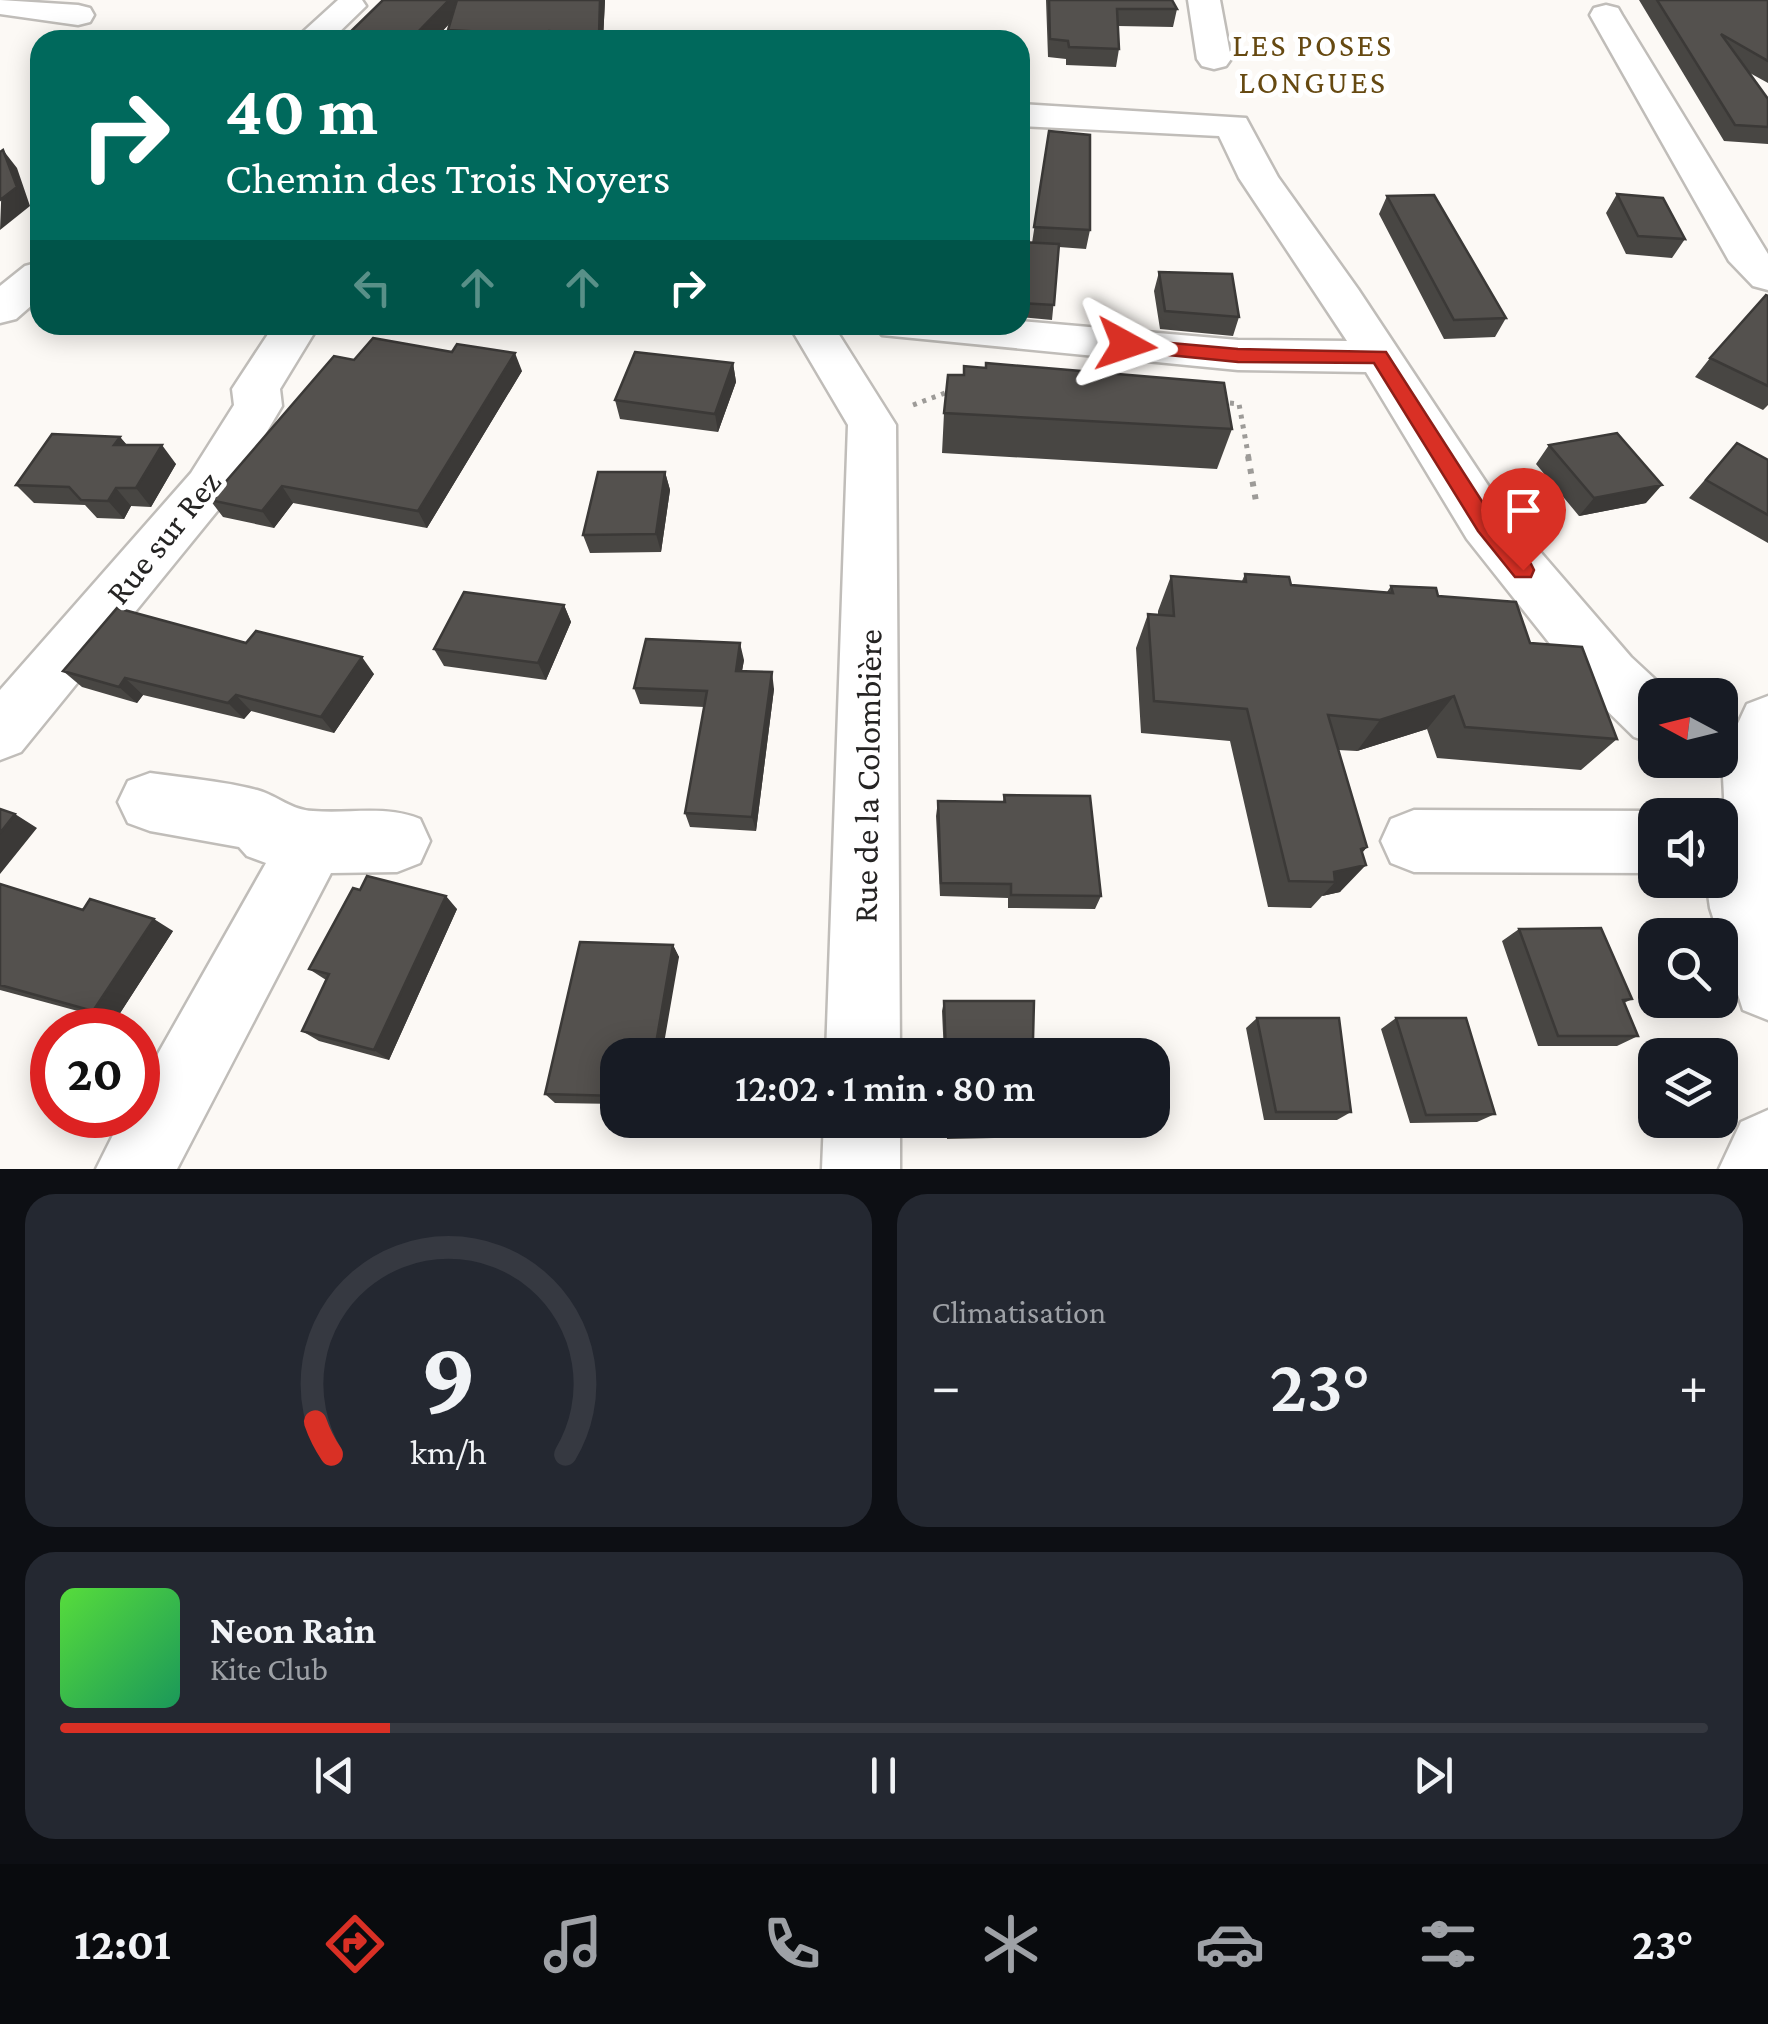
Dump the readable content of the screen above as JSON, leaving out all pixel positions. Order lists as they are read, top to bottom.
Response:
{
  "streets": {
    "street": ["Rue sur Rez", "Rue de la Colombière"]
  },
  "districts": ["LES POSES LONGUES"],
  "north": "left",
  "page": {
    "turn": ["40 m", "Chemin des Trois Noyers"],
    "limit": "20",
    "trip": "12:02 · 1 min · 80 m",
    "tile": "Climatisation",
    "heat": ["−", "23°", "+"],
    "song": ["Neon Rain", "Kite Club"],
    "tabs": ["12:01", "23°"],
    "gauge": ["9", "km/h"]
  }
}
